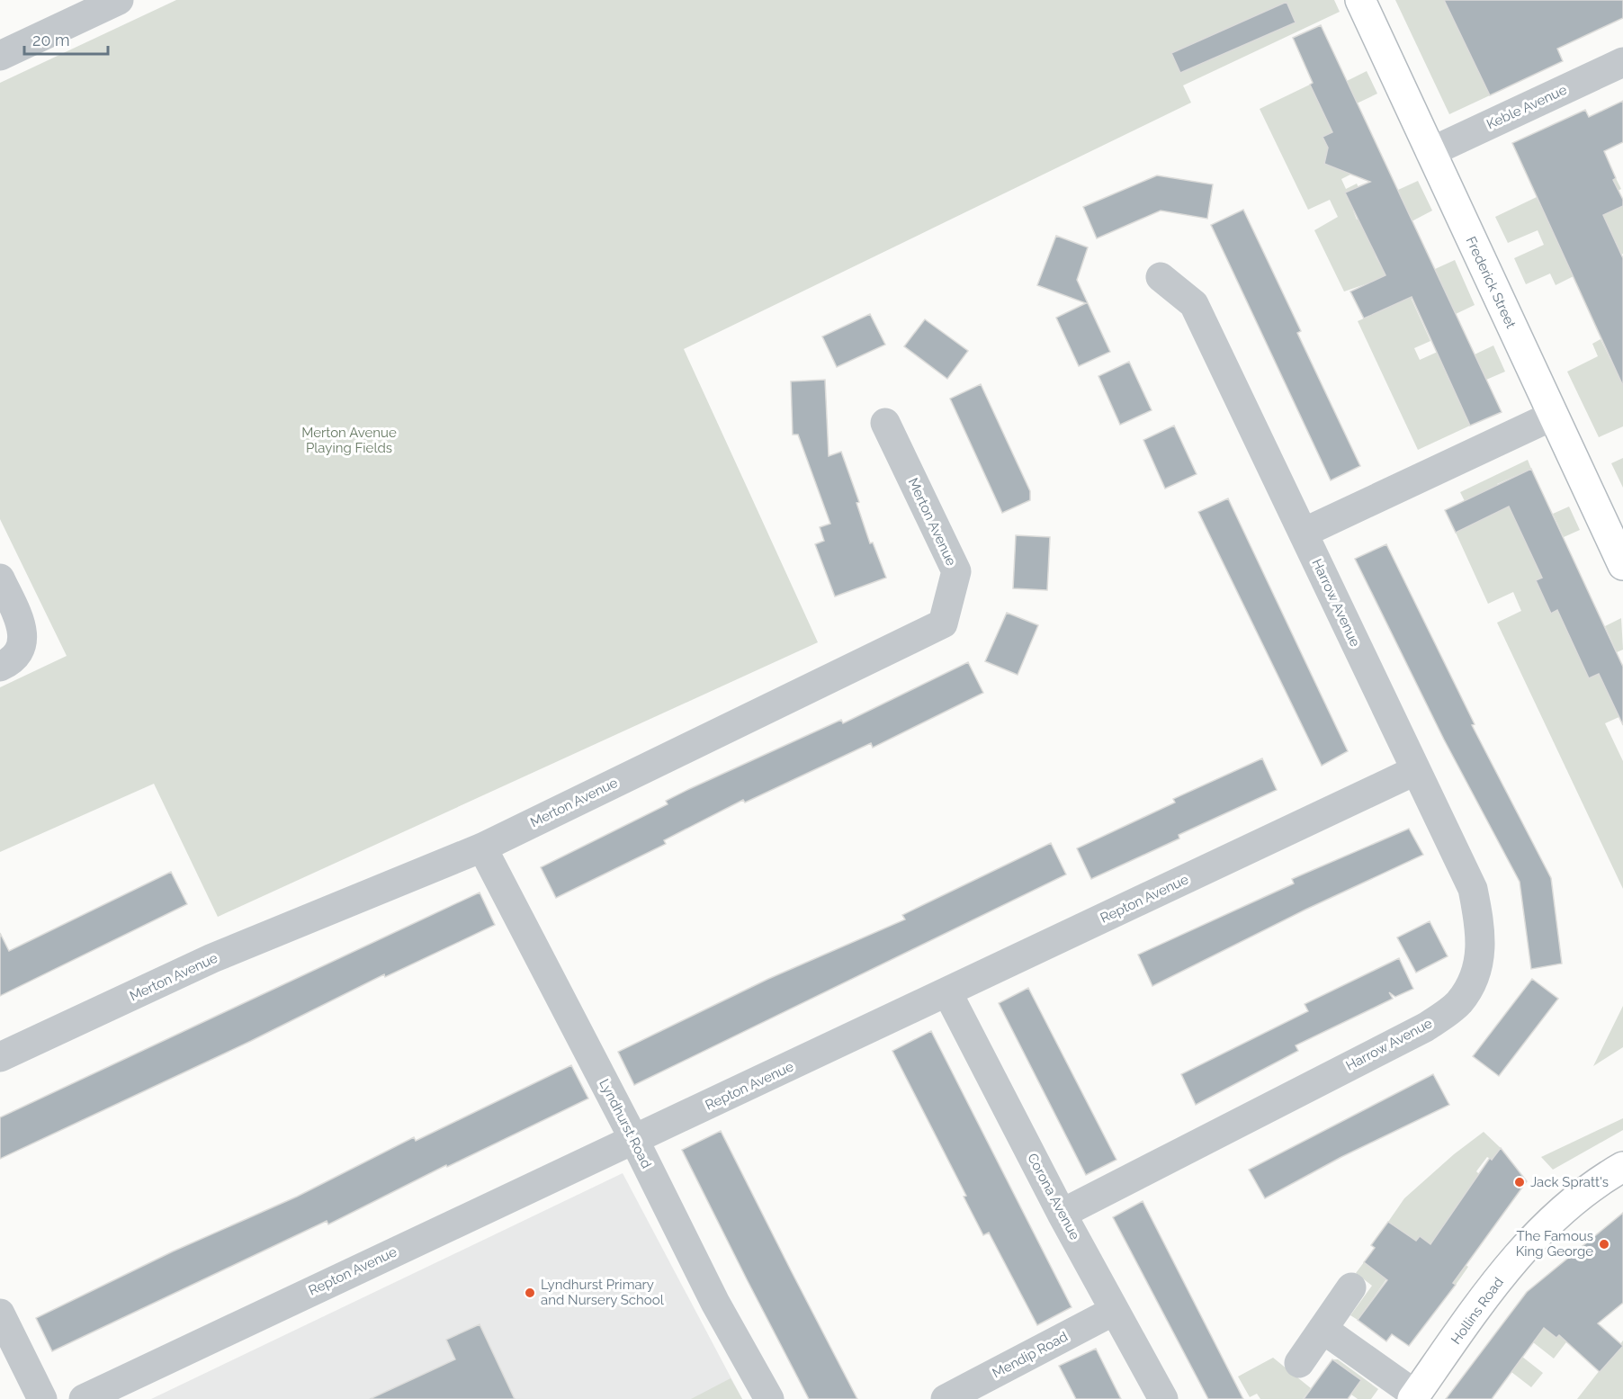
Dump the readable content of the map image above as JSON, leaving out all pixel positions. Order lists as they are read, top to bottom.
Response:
{
  "streets": {
    "main road": ["Frederick Street", "Hollins Road"],
    "street": [
      "Keble Avenue",
      "Merton Avenue",
      "Harrow Avenue",
      "Repton Avenue",
      "Lyndhurst Road",
      "Corona Avenue",
      "Mendip Road"
    ]
  },
  "crossings": [
    ["Keble Avenue", "Frederick Street"],
    ["Merton Avenue", "Lyndhurst Road"],
    ["Harrow Avenue", "Repton Avenue"],
    ["Harrow Avenue", "Corona Avenue"],
    ["Repton Avenue", "Lyndhurst Road"],
    ["Repton Avenue", "Corona Avenue"],
    ["Corona Avenue", "Mendip Road"]
  ],
  "parks": ["Merton Avenue Playing Fields"],
  "places": ["Jack Spratt's", "The Famous King George", "Lyndhurst Primary and Nursery School"],
  "scale_bar": "20 m"
}
